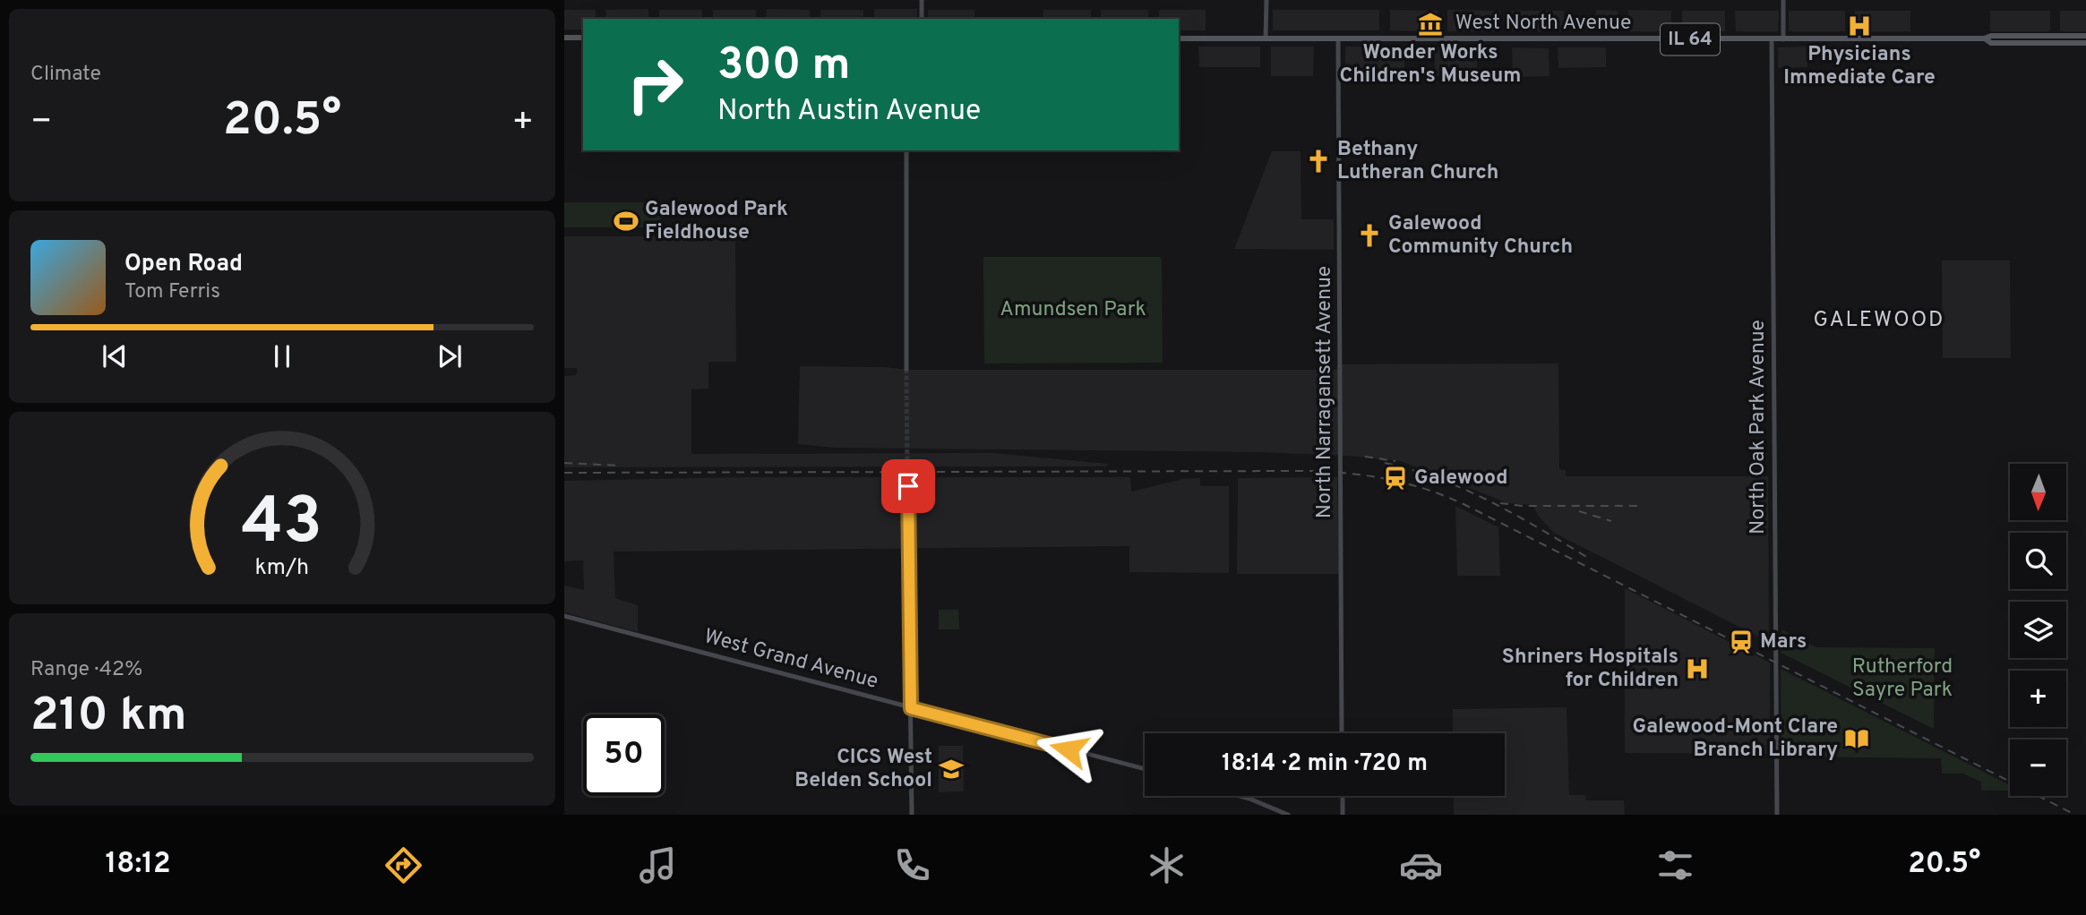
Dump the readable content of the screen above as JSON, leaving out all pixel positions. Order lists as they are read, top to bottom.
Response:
{
  "streets": {
    "main road": ["West North Avenue", "IL 64"],
    "street": ["North Narragansett Avenue", "North Oak Park Avenue", "West Grand Avenue"]
  },
  "crossings": [
    ["West North Avenue", "North Narragansett Avenue"],
    ["West North Avenue", "North Oak Park Avenue"]
  ],
  "districts": ["GALEWOOD"],
  "parks": ["Amundsen Park", "Rutherford Sayre Park"],
  "places": {
    "museum": ["Wonder Works Children's Museum"],
    "hospital": ["Physicians Immediate Care", "Shriners Hospitals for Children"],
    "church": ["Bethany Lutheran Church", "Galewood Community Church"],
    "sports": ["Galewood Park Fieldhouse"],
    "station": ["Galewood", "Mars"],
    "library": ["Galewood-Mont Clare Branch Library"],
    "school or university": ["CICS West Belden School"]
  },
  "north": "bottom",
  "page": {
    "tile": [
      "Climate",
      ["Range · 42%", "210 km"]
    ],
    "turn": ["300 m", "North Austin Avenue"],
    "heat": ["−", "20.5°", "+"],
    "song": ["Open Road", "Tom Ferris"],
    "map_buttons": ["+", "−"],
    "limit": "50",
    "trip": "18:14 · 2 min · 720 m",
    "tabs": ["18:12", "20.5°"],
    "gauge": ["43", "km/h"]
  }
}
